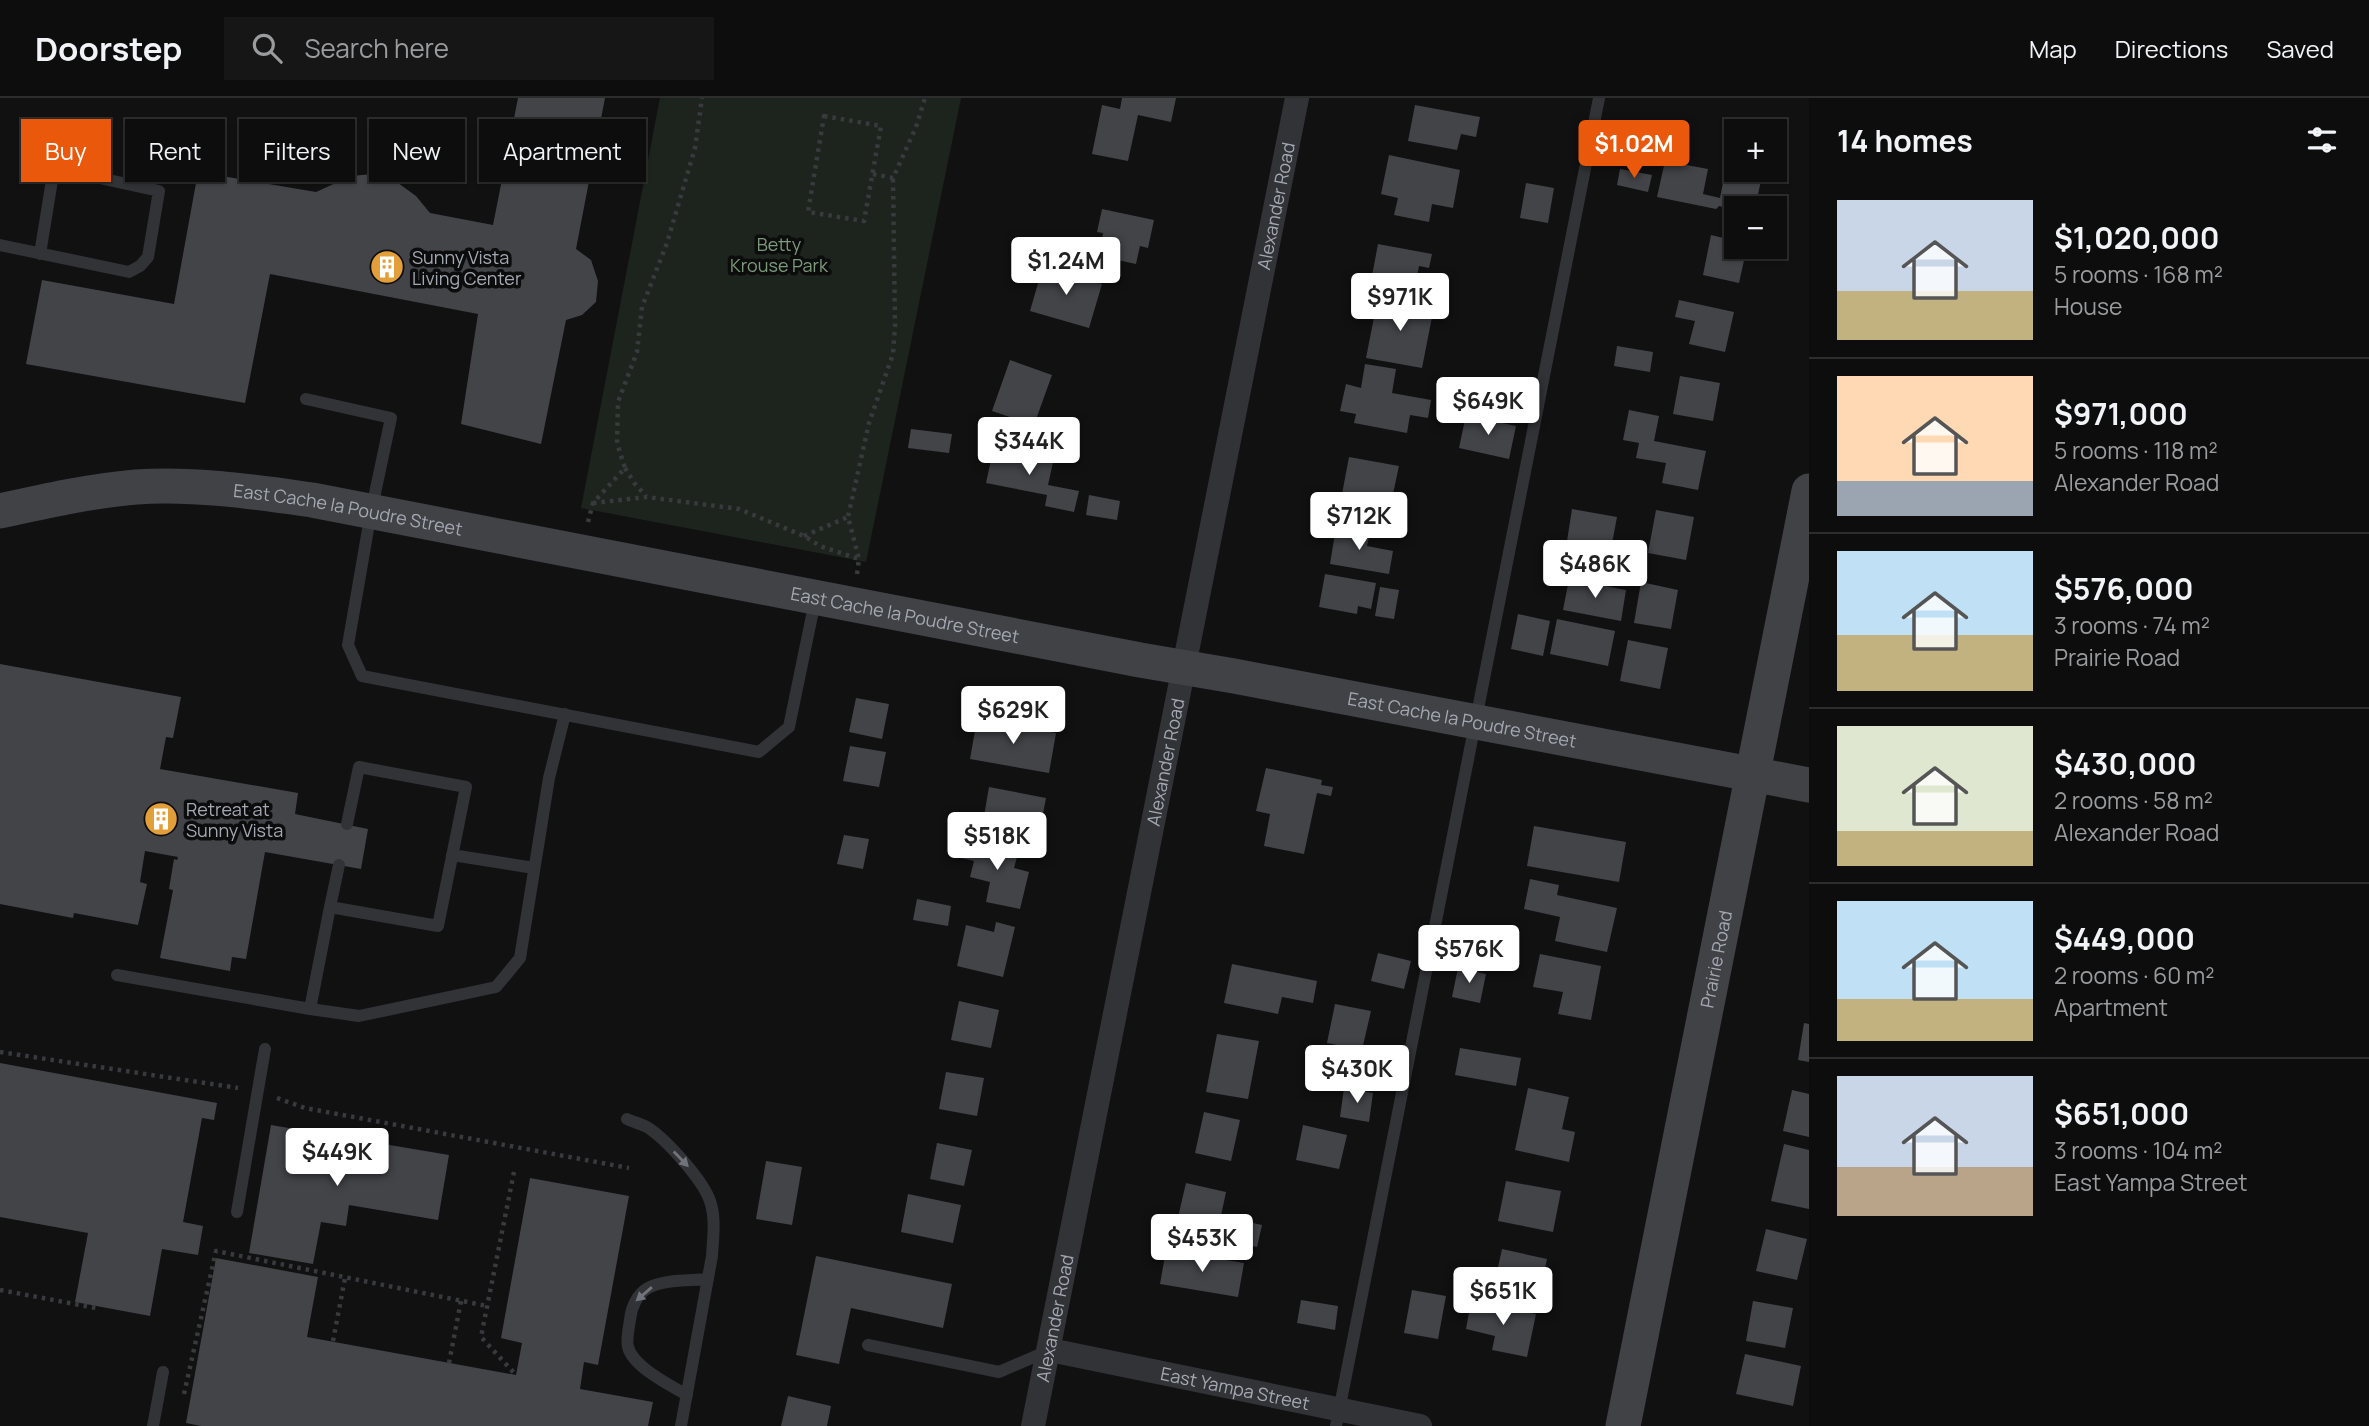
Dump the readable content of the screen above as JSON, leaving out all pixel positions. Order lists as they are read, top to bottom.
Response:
{
  "streets": {
    "street": [
      "Alexander Road",
      "East Cache la Poudre Street",
      "Prairie Road",
      "East Yampa Street"
    ]
  },
  "crossings": [
    ["Alexander Road", "East Cache la Poudre Street"],
    ["Alexander Road", "East Yampa Street"],
    ["East Cache la Poudre Street", "Prairie Road"]
  ],
  "parks": ["Betty Krouse Park"],
  "places": {
    "building": ["Sunny Vista Living Center", "Retreat at Sunny Vista"]
  },
  "page": {
    "header": "Doorstep",
    "search": "Search here",
    "nav": ["Map", "Directions", "Saved"],
    "heading": "14 homes",
    "map_buttons": ["+", "−"],
    "chip": [
      "Buy",
      "Rent",
      "Filters",
      "New",
      "Apartment"
    ],
    "price": [
      "$1.02M",
      "$1.24M",
      "$971K",
      "$649K",
      "$344K",
      "$712K",
      "$486K",
      "$629K",
      "$518K",
      "$576K",
      "$430K",
      "$449K",
      "$453K",
      "$651K"
    ],
    "list": [
      {
        "name": "$1,020,000",
        "note": "5 rooms · 168 m² · House"
      },
      {
        "name": "$971,000",
        "note": "5 rooms · 118 m² · Alexander Road"
      },
      {
        "name": "$576,000",
        "note": "3 rooms · 74 m² · Prairie Road"
      },
      {
        "name": "$430,000",
        "note": "2 rooms · 58 m² · Alexander Road"
      },
      {
        "name": "$449,000",
        "note": "2 rooms · 60 m² · Apartment"
      },
      {
        "name": "$651,000",
        "note": "3 rooms · 104 m² · East Yampa Street"
      }
    ]
  }
}
